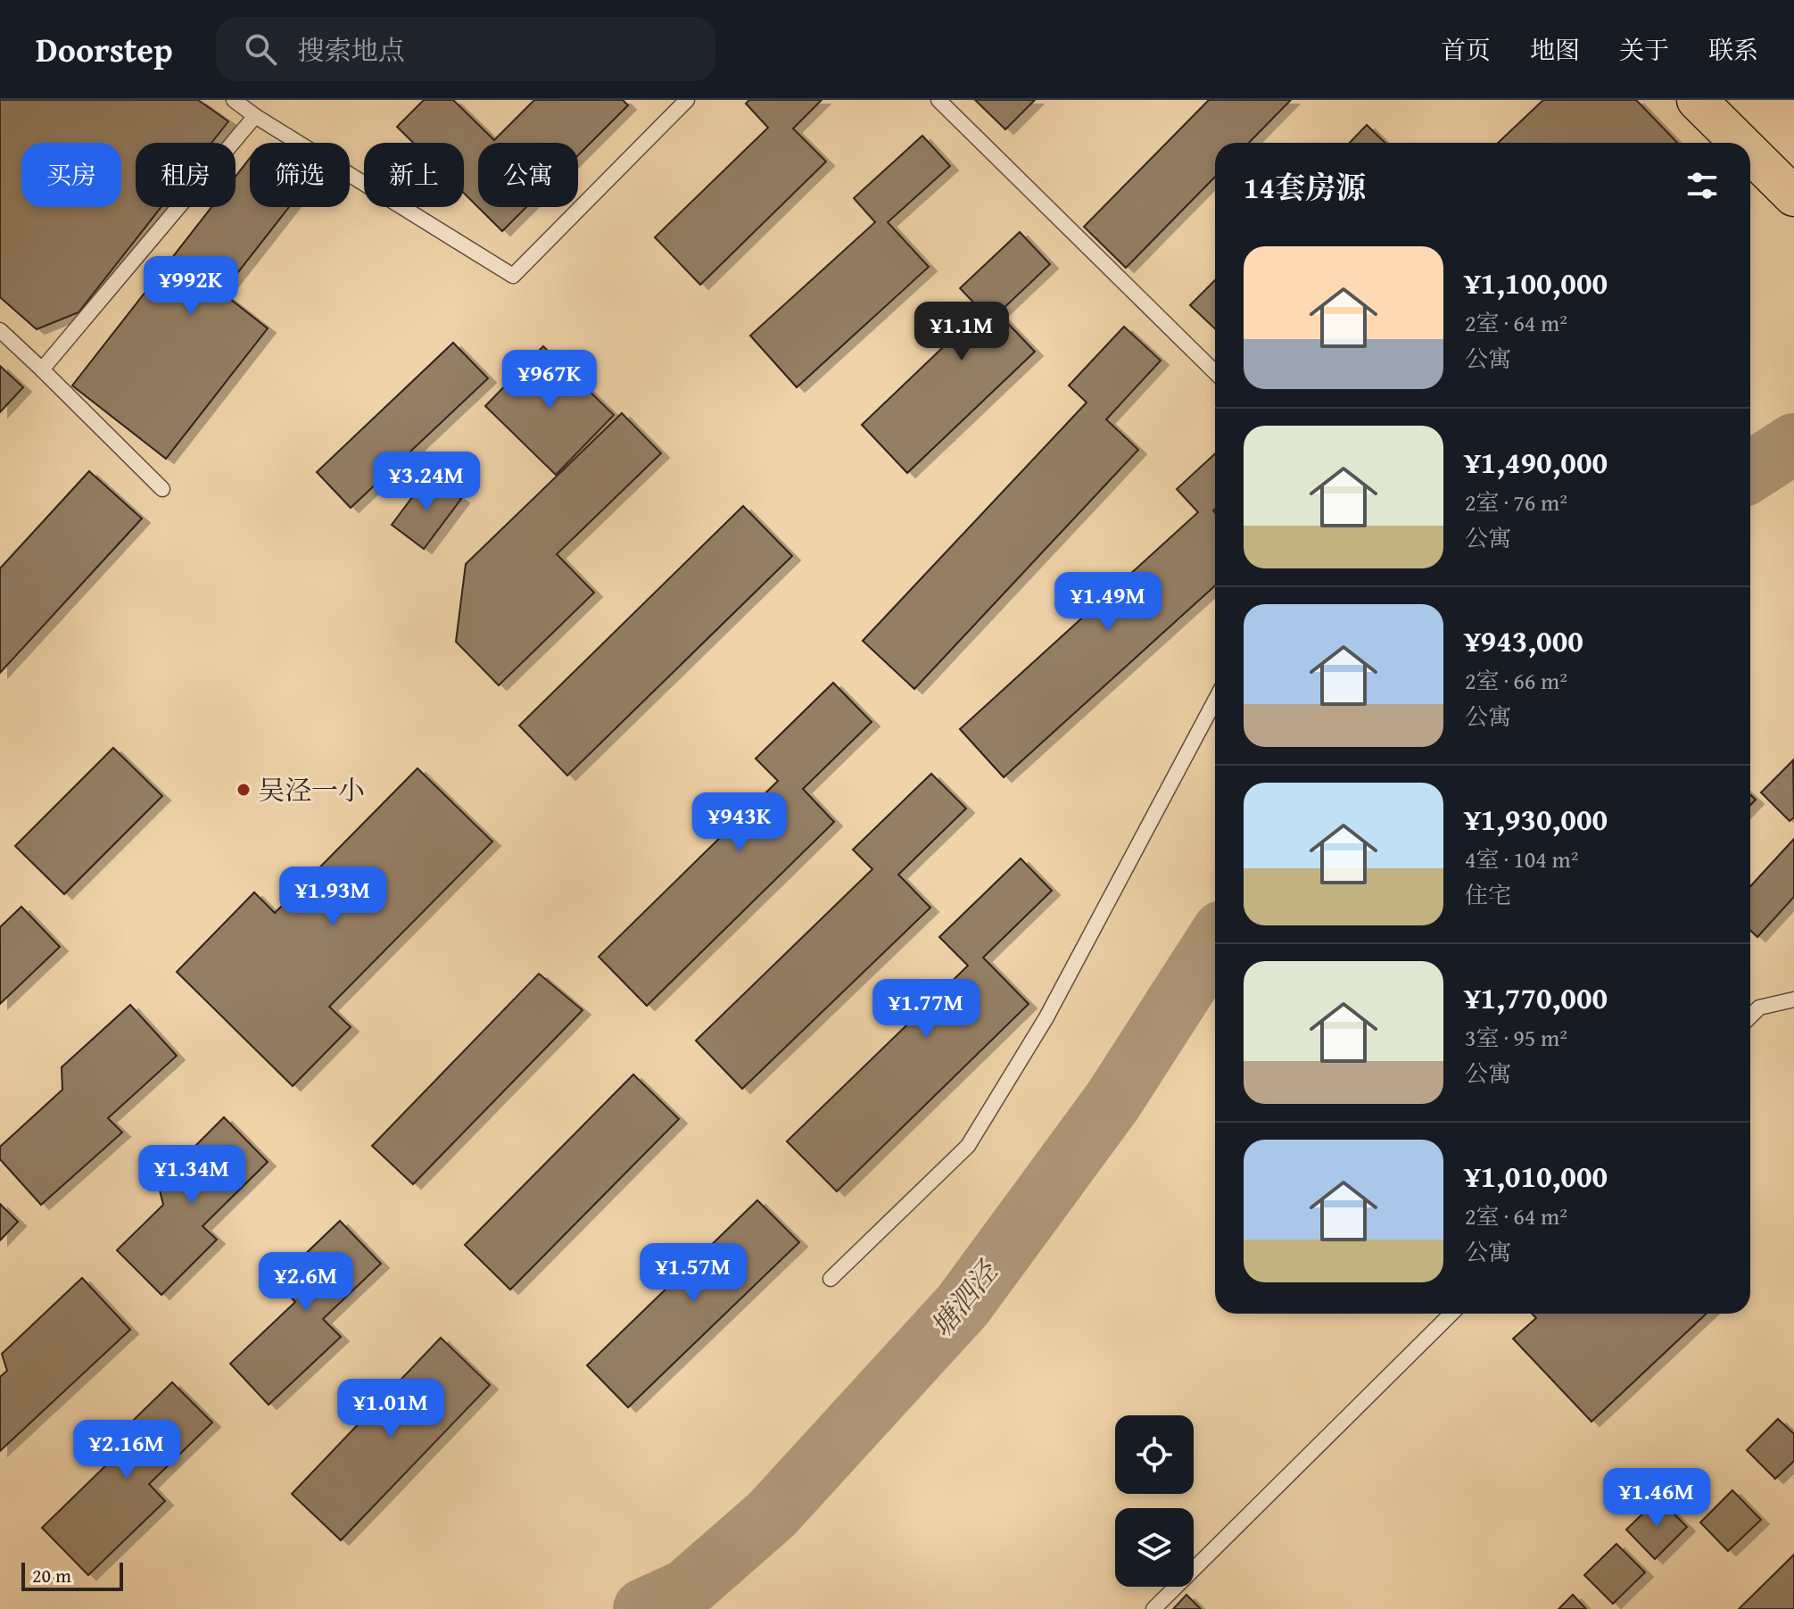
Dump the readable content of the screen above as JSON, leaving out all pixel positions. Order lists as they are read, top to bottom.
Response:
{
  "water": ["塘泗泾"],
  "places": ["吴泾一小"],
  "scale_bar": "20 m",
  "page": {
    "header": "Doorstep",
    "search": "搜索地点",
    "nav": [
      "首页",
      "地图",
      "关于",
      "联系"
    ],
    "chip": [
      "买房",
      "租房",
      "筛选",
      "新上",
      "公寓"
    ],
    "heading": "14套房源",
    "list": [
      {
        "name": "¥1,100,000",
        "note": "2室 · 64 m² · 公寓"
      },
      {
        "name": "¥1,490,000",
        "note": "2室 · 76 m² · 公寓"
      },
      {
        "name": "¥943,000",
        "note": "2室 · 66 m² · 公寓"
      },
      {
        "name": "¥1,930,000",
        "note": "4室 · 104 m² · 住宅"
      },
      {
        "name": "¥1,770,000",
        "note": "3室 · 95 m² · 公寓"
      },
      {
        "name": "¥1,010,000",
        "note": "2室 · 64 m² · 公寓"
      }
    ],
    "price": [
      "¥992K",
      "¥1.1M",
      "¥967K",
      "¥3.24M",
      "¥1.49M",
      "¥943K",
      "¥1.93M",
      "¥1.77M",
      "¥1.34M",
      "¥1.57M",
      "¥2.6M",
      "¥1.01M",
      "¥2.16M",
      "¥1.46M"
    ],
    "scale": "20 m"
  }
}
